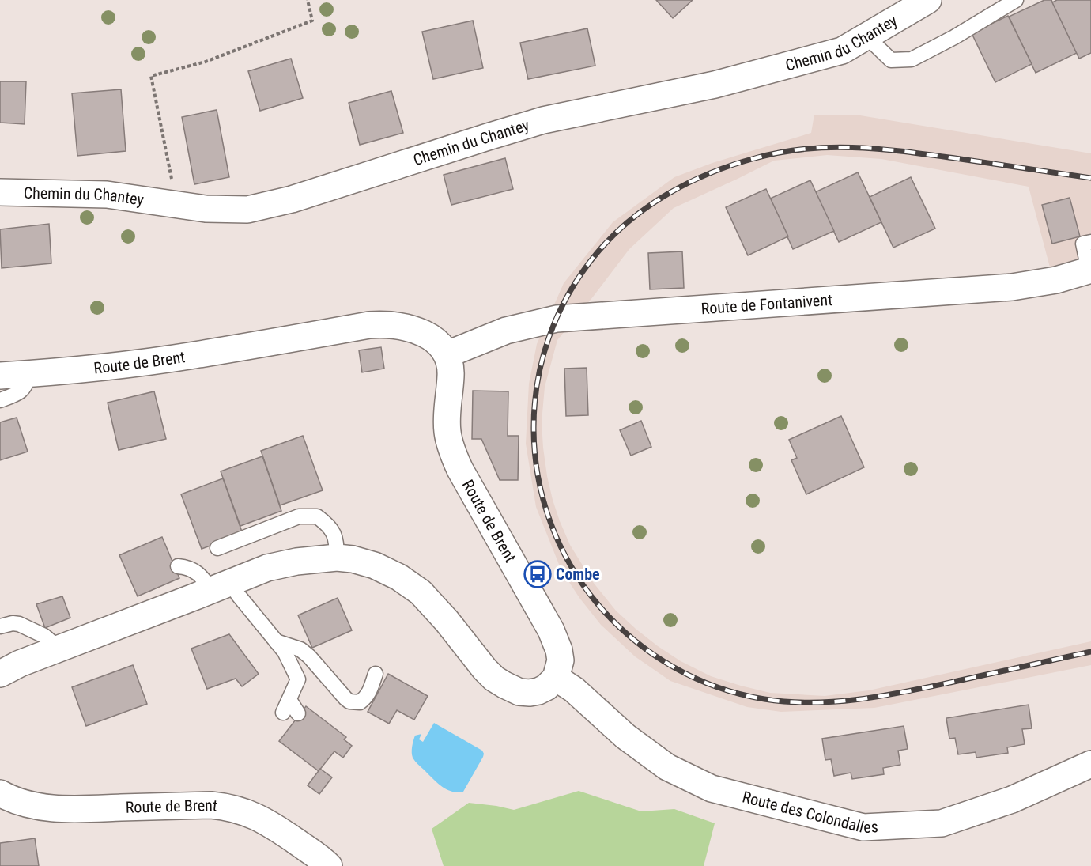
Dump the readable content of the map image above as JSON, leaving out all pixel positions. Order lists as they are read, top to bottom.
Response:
{
  "streets": {
    "street": [
      "Chemin du Chantey",
      "Route de Fontanivent",
      "Route de Brent",
      "Route des Colondalles"
    ]
  },
  "crossings": [
    ["Route de Fontanivent", "Route de Brent"],
    ["Route de Brent", "Route des Colondalles"]
  ],
  "places": {
    "bus stop": ["Combe"]
  }
}
